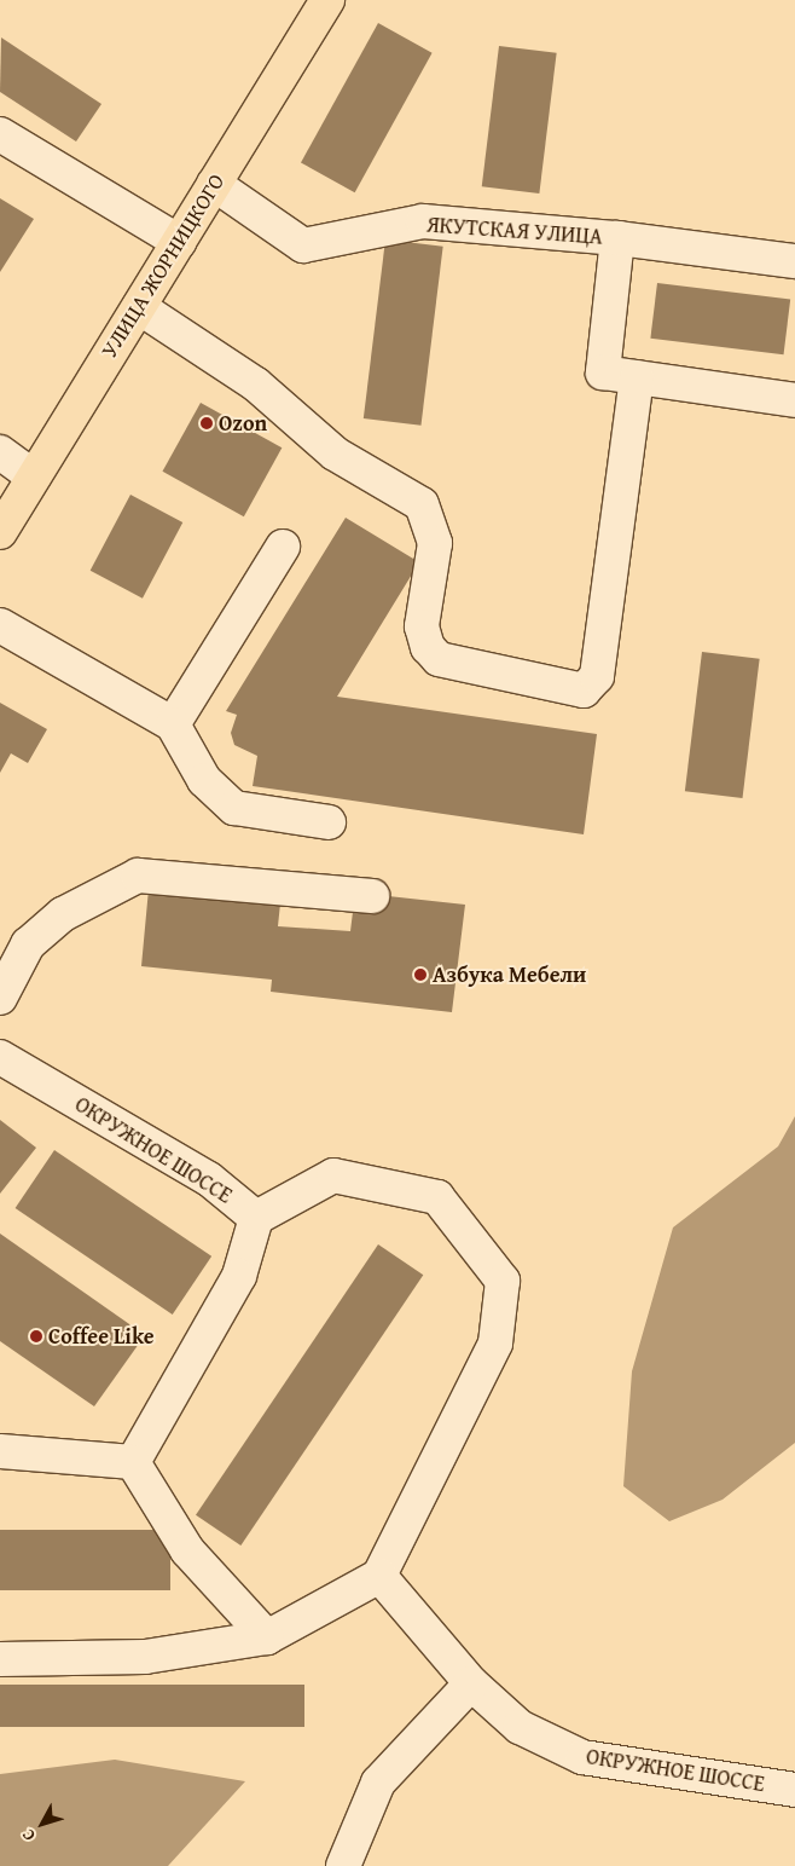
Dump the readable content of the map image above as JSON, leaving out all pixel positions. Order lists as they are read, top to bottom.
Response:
{
  "streets": {
    "main road": ["УЛИЦА ЖОРНИЦКОГО"],
    "street": ["ЯКУТСКАЯ УЛИЦА", "ОКРУЖНОЕ ШОССЕ"]
  },
  "crossings": [
    ["ЯКУТСКАЯ УЛИЦА", "УЛИЦА ЖОРНИЦКОГО"]
  ],
  "places": ["Ozon", "Азбука Мебели", "Coffee Like"],
  "north": "bottom left"
}
